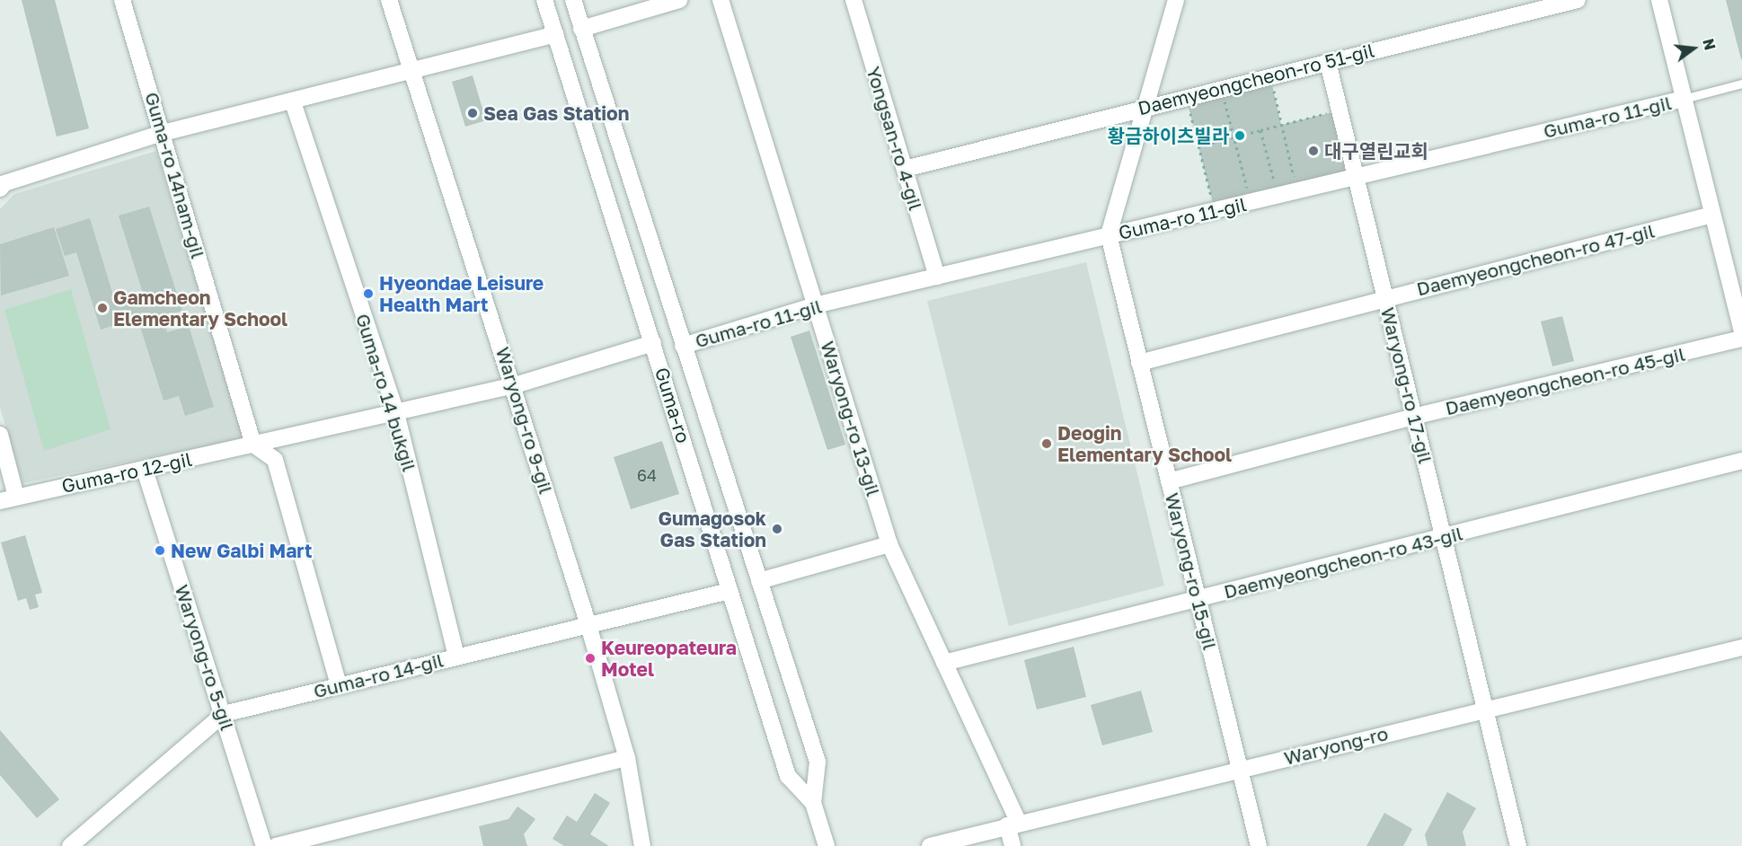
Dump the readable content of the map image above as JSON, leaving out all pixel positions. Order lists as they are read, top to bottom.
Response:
{
  "streets": {
    "street": [
      "Daemyeongcheon-ro 51-gil",
      "Guma-ro 11-gil",
      "Yongsan-ro 4-gil",
      "Guma-ro 14nam-gil",
      "Daemyeongcheon-ro 47-gil",
      "Daemyeongcheon-ro 45-gil",
      "Waryong-ro 17-gil",
      "Guma-ro 14 bukgil",
      "Guma-ro",
      "Waryong-ro 13-gil",
      "Waryong-ro 9-gil",
      "Guma-ro 12-gil",
      "Daemyeongcheon-ro 43-gil",
      "Waryong-ro 15-gil",
      "Waryong-ro 5-gil",
      "Guma-ro 14-gil",
      "Waryong-ro"
    ]
  },
  "crossings": [
    ["Daemyeongcheon-ro 51-gil", "Yongsan-ro 4-gil"],
    ["Daemyeongcheon-ro 51-gil", "Waryong-ro 17-gil"],
    ["Daemyeongcheon-ro 51-gil", "Waryong-ro 15-gil"],
    ["Guma-ro 11-gil", "Yongsan-ro 4-gil"],
    ["Guma-ro 11-gil", "Waryong-ro 17-gil"],
    ["Guma-ro 11-gil", "Guma-ro"],
    ["Guma-ro 11-gil", "Waryong-ro 13-gil"],
    ["Guma-ro 11-gil", "Waryong-ro 15-gil"],
    ["Guma-ro 14nam-gil", "Guma-ro 12-gil"],
    ["Daemyeongcheon-ro 47-gil", "Waryong-ro 17-gil"],
    ["Daemyeongcheon-ro 47-gil", "Waryong-ro 15-gil"],
    ["Daemyeongcheon-ro 45-gil", "Waryong-ro 17-gil"],
    ["Daemyeongcheon-ro 45-gil", "Waryong-ro 15-gil"],
    ["Waryong-ro 17-gil", "Daemyeongcheon-ro 43-gil"],
    ["Waryong-ro 17-gil", "Waryong-ro"],
    ["Guma-ro 14 bukgil", "Guma-ro 12-gil"],
    ["Guma-ro 14 bukgil", "Guma-ro 14-gil"],
    ["Guma-ro", "Guma-ro 12-gil"],
    ["Guma-ro", "Guma-ro 14-gil"],
    ["Waryong-ro 13-gil", "Daemyeongcheon-ro 43-gil"],
    ["Waryong-ro 13-gil", "Waryong-ro"],
    ["Waryong-ro 9-gil", "Guma-ro 12-gil"],
    ["Waryong-ro 9-gil", "Guma-ro 14-gil"],
    ["Guma-ro 12-gil", "Waryong-ro 5-gil"],
    ["Daemyeongcheon-ro 43-gil", "Waryong-ro 15-gil"],
    ["Waryong-ro 15-gil", "Waryong-ro"],
    ["Waryong-ro 5-gil", "Guma-ro 14-gil"]
  ],
  "places": [
    "Sea Gas Station",
    "황금하이츠빌라",
    "대구열린교회",
    "Hyeondae Leisure Health Mart",
    "Gamcheon Elementary School",
    "Deogin Elementary School",
    "Gumagosok Gas Station",
    "New Galbi Mart",
    "Keureopateura Motel"
  ],
  "house_numbers": ["64"],
  "north": "right"
}
